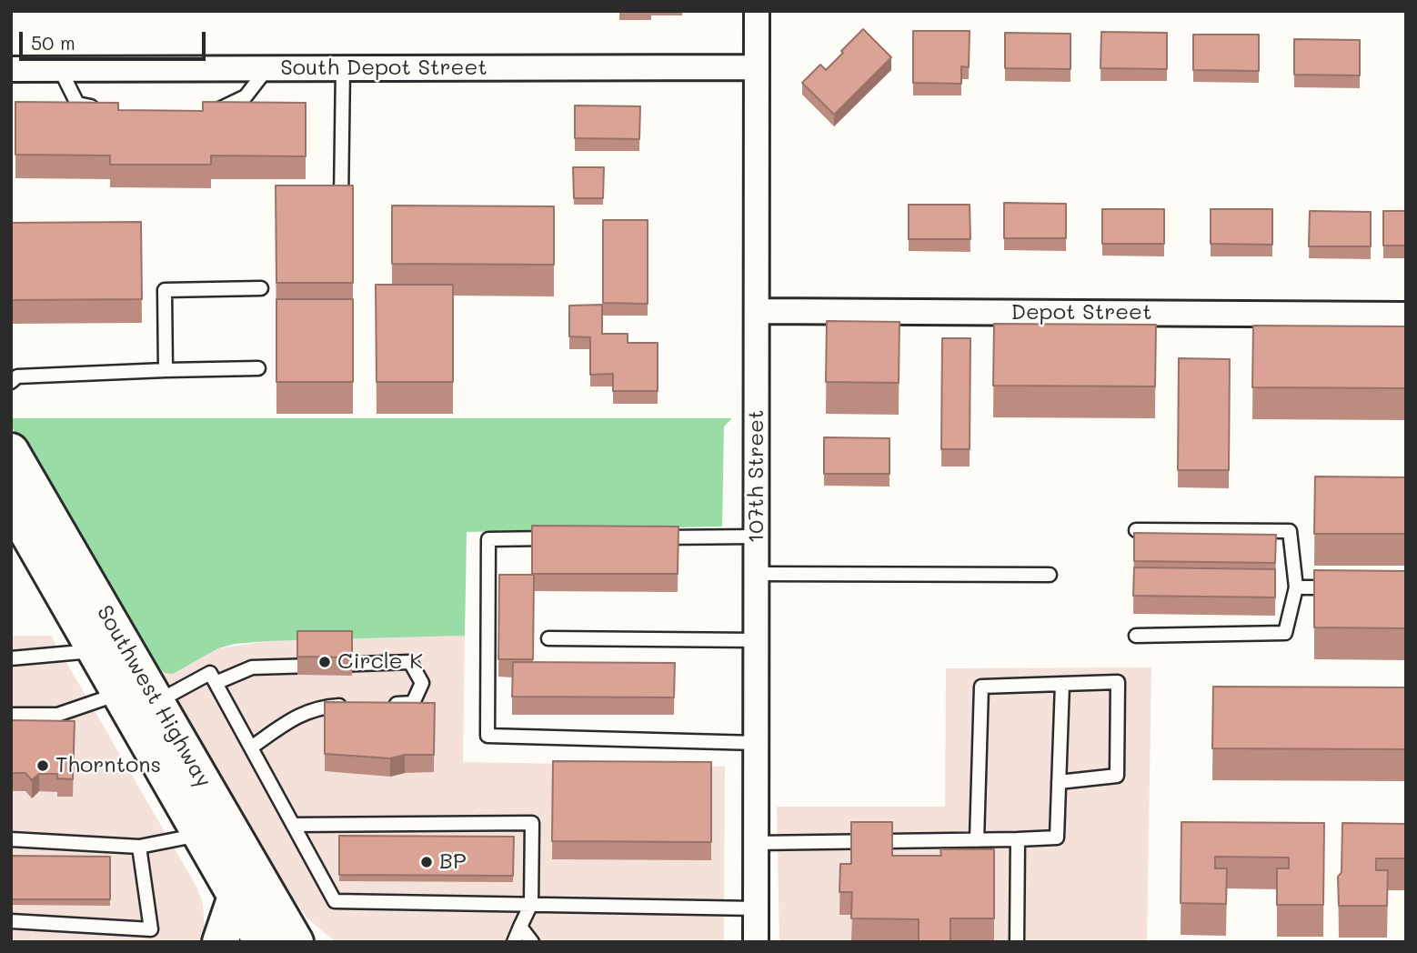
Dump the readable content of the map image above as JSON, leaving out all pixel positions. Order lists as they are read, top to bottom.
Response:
{
  "streets": {
    "main road": ["Southwest Highway"],
    "street": ["South Depot Street", "Depot Street", "107th Street"]
  },
  "crossings": [
    ["South Depot Street", "107th Street"],
    ["Depot Street", "107th Street"]
  ],
  "places": ["Circle K", "Thorntons", "BP"],
  "scale_bar": "50 m"
}
